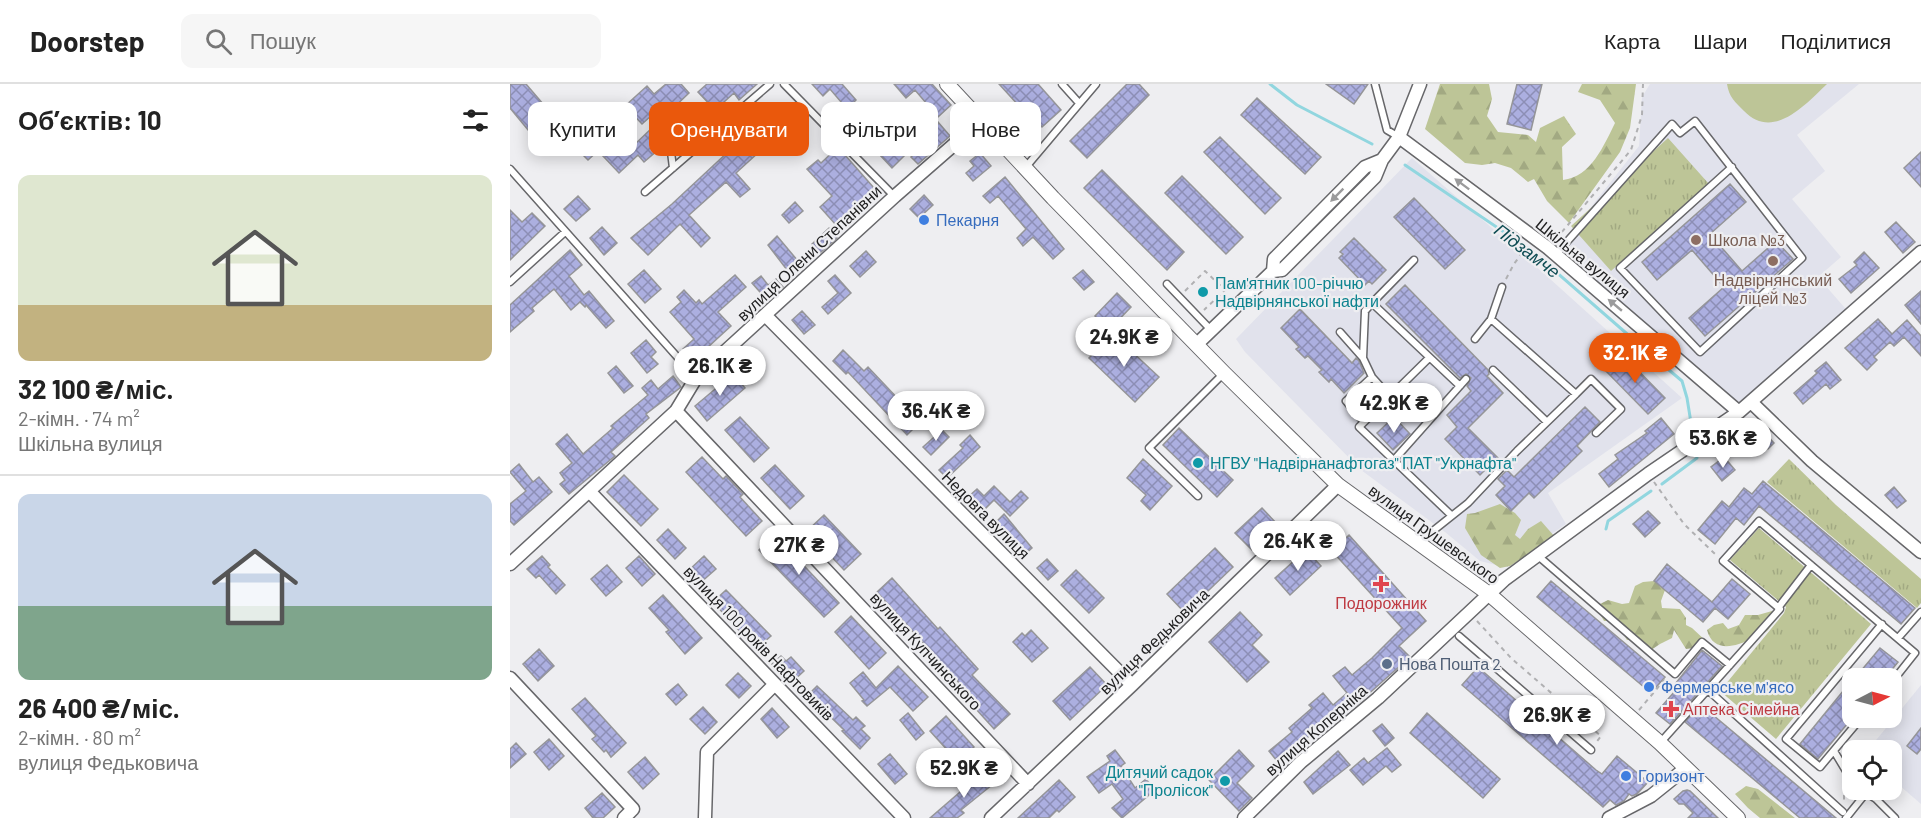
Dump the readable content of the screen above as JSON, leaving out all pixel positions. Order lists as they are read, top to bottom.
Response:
{
  "streets": {
    "street": [
      "вулиця Олени Степанівни",
      "Шкільна вулиця",
      "Недовга вулиця",
      "вулиця Грушевського",
      "вулиця Федьковича",
      "вулиця 100 років Нафтовиків",
      "вулиця Купчинського",
      "вулиця Коперніка"
    ]
  },
  "crossings": [
    ["вулиця Олени Степанівни", "Недовга вулиця"],
    ["вулиця Олени Степанівни", "вулиця 100 років Нафтовиків"],
    ["вулиця Олени Степанівни", "вулиця Купчинського"],
    ["Шкільна вулиця", "вулиця Коперніка"],
    ["Недовга вулиця", "вулиця Федьковича"],
    ["вулиця Грушевського", "вулиця Федьковича"],
    ["вулиця Грушевського", "вулиця Коперніка"],
    ["вулиця Федьковича", "вулиця Купчинського"]
  ],
  "one_way": ["Шкільна вулиця"],
  "water": ["Підзамче"],
  "places": {
    "other": [
      "Пекарня",
      "Школа №3",
      "Надвірнянський ліцей №3",
      "Пам'ятник 100-річчю Надвірнянської нафти",
      "НГВУ \"Надвірнанафтогаз\" ПАТ \"Укрнафта\"",
      "Нова Пошта 2",
      "Фермерське м'ясо",
      "Горизонт",
      "Дитячий садок \"Пролісок\""
    ],
    "health": ["Подорожник", "Аптека Сімейна"]
  },
  "north": "right",
  "page": {
    "header": "Doorstep",
    "search": "Пошук",
    "nav": ["Карта", "Шари", "Поділитися"],
    "heading": "Об’єктів: 10",
    "chip": [
      "Купити",
      "Орендувати",
      "Фільтри",
      "Нове"
    ],
    "list": [
      {
        "name": "32 100 ₴/міс.",
        "note": "2-кімн. · 74 m² · Шкільна вулиця"
      },
      {
        "name": "26 400 ₴/міс.",
        "note": "2-кімн. · 80 m² · вулиця Федьковича"
      }
    ],
    "price": [
      "24.9K ₴",
      "32.1K ₴",
      "26.1K ₴",
      "42.9K ₴",
      "36.4K ₴",
      "53.6K ₴",
      "26.4K ₴",
      "27K ₴",
      "26.9K ₴",
      "52.9K ₴"
    ]
  }
}
